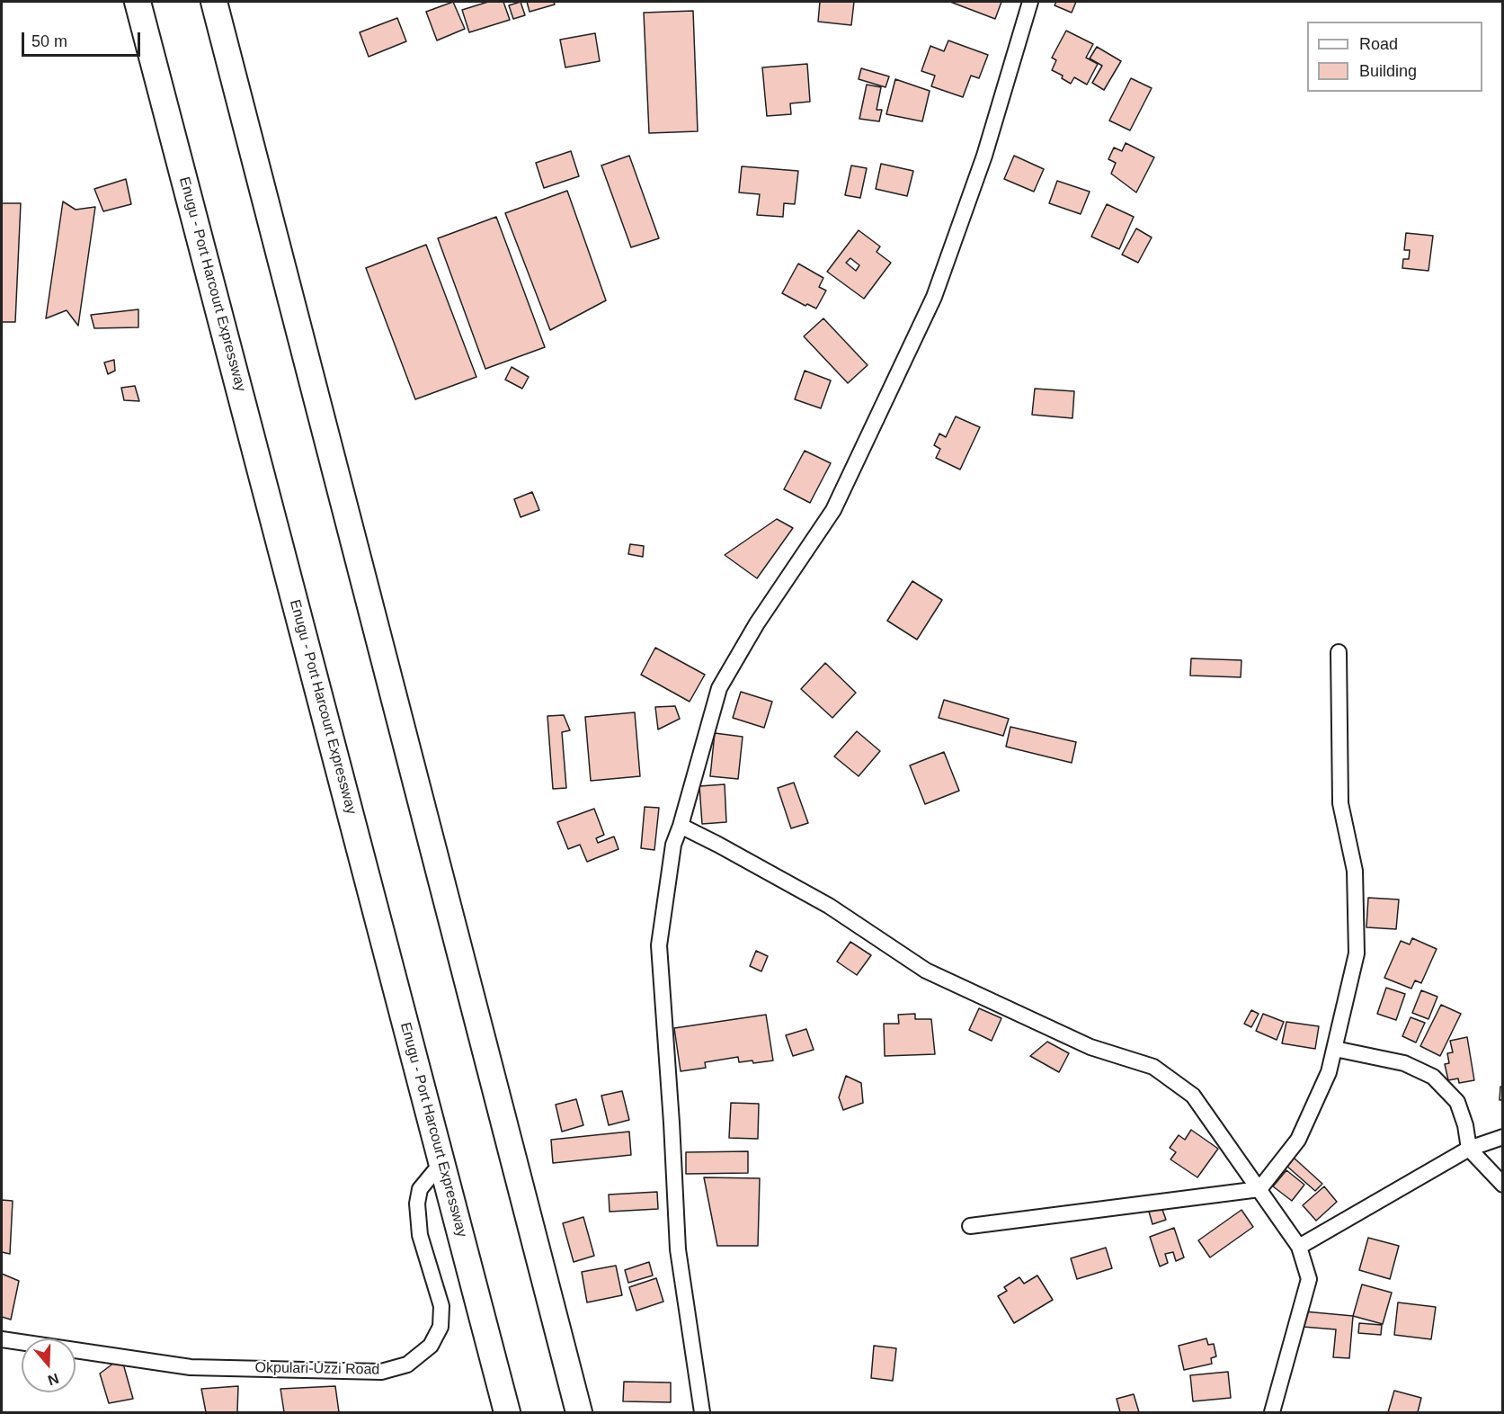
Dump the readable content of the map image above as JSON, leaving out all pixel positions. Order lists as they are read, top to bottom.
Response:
{
  "streets": {
    "highway": ["Enugu - Port Harcourt Expressway"],
    "street": ["Okpulari-Uzzi Road"]
  },
  "crossings": [
    ["Enugu - Port Harcourt Expressway", "Okpulari-Uzzi Road"]
  ],
  "legend": ["Road", "Building"],
  "scale_bar": "50 m",
  "north": "bottom"
}
